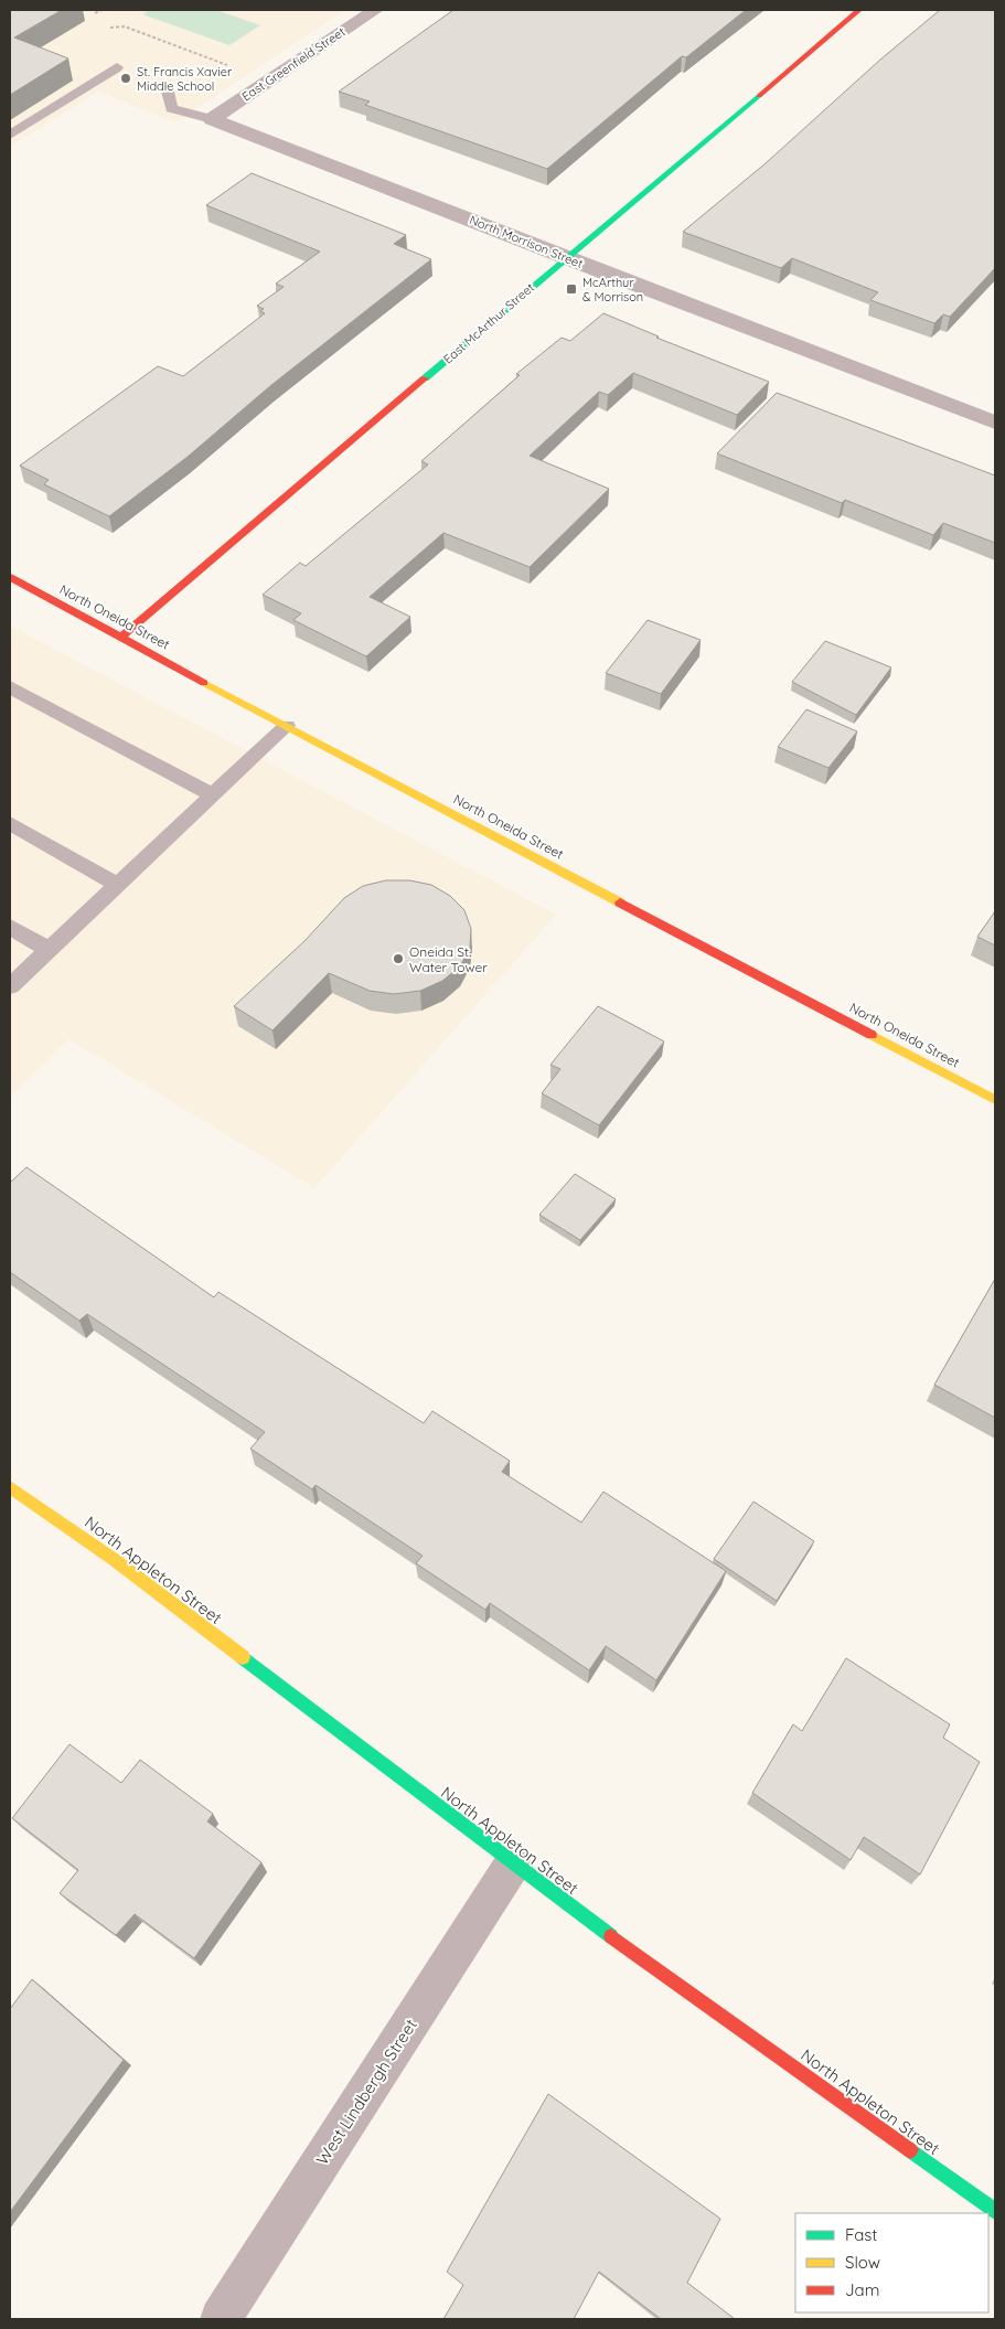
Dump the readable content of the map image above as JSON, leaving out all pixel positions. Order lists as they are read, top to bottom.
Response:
{
  "streets": {
    "street": [
      "East Greenfield Street",
      "North Morrison Street",
      "East McArthur Street",
      "North Oneida Street",
      "North Appleton Street",
      "West Lindbergh Street"
    ]
  },
  "crossings": [
    ["East Greenfield Street", "North Morrison Street"],
    ["North Morrison Street", "East McArthur Street"],
    ["East McArthur Street", "North Oneida Street"],
    ["North Appleton Street", "West Lindbergh Street"]
  ],
  "places": {
    "other": ["St. Francis Xavier Middle School", "Oneida St. Water Tower"],
    "transit": ["McArthur & Morrison"]
  },
  "legend": ["Fast", "Slow", "Jam"]
}
